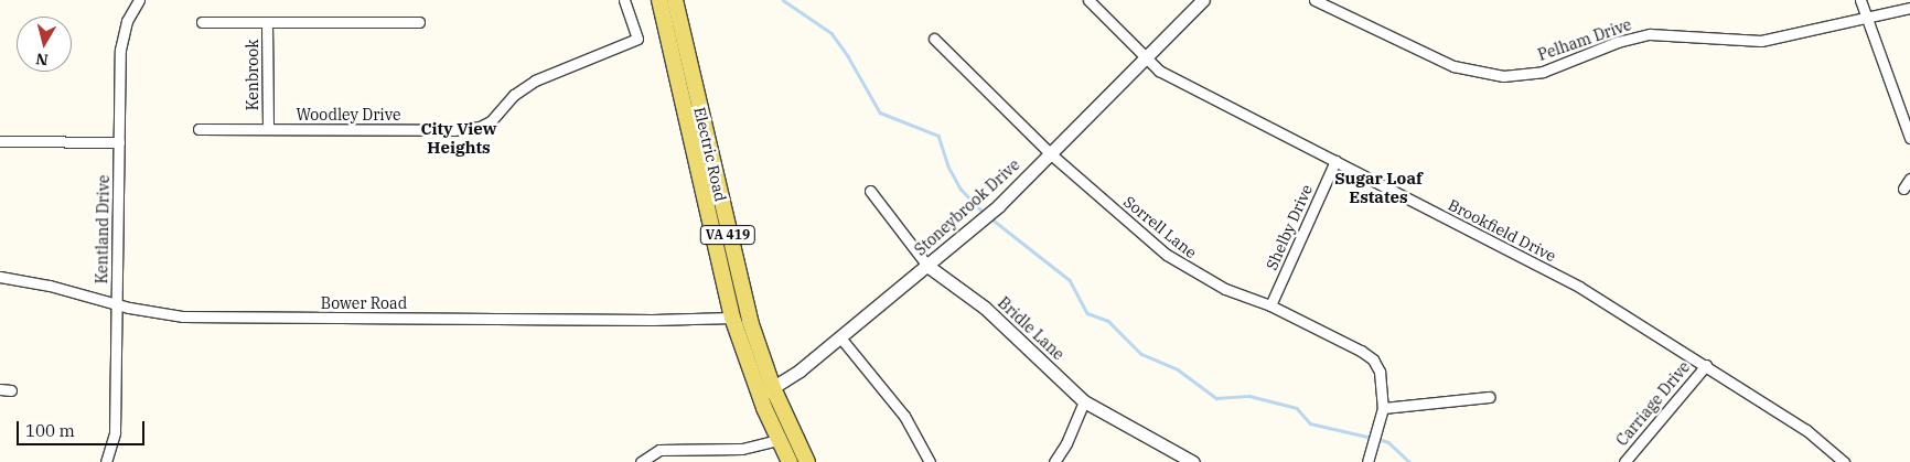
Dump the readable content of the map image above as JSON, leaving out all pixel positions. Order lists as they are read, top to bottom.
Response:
{
  "streets": {
    "main road": ["Electric Road", "VA 419"],
    "street": [
      "Pelham Drive",
      "Kenbrook",
      "Woodley Drive",
      "Stoneybrook Drive",
      "Sorrell Lane",
      "Shelby Drive",
      "Kentland Drive",
      "Brookfield Drive",
      "Bower Road",
      "Bridle Lane",
      "Carriage Drive"
    ]
  },
  "crossings": [
    ["Kenbrook", "Woodley Drive"],
    ["Electric Road", "Stoneybrook Drive"],
    ["Electric Road", "Bower Road"],
    ["Stoneybrook Drive", "Sorrell Lane"],
    ["Stoneybrook Drive", "Brookfield Drive"],
    ["Stoneybrook Drive", "Bridle Lane"],
    ["Sorrell Lane", "Shelby Drive"],
    ["Shelby Drive", "Brookfield Drive"],
    ["Kentland Drive", "Bower Road"],
    ["Brookfield Drive", "Carriage Drive"]
  ],
  "districts": ["City View Heights", "Sugar Loaf Estates"],
  "scale_bar": "100 m",
  "north": "bottom"
}
